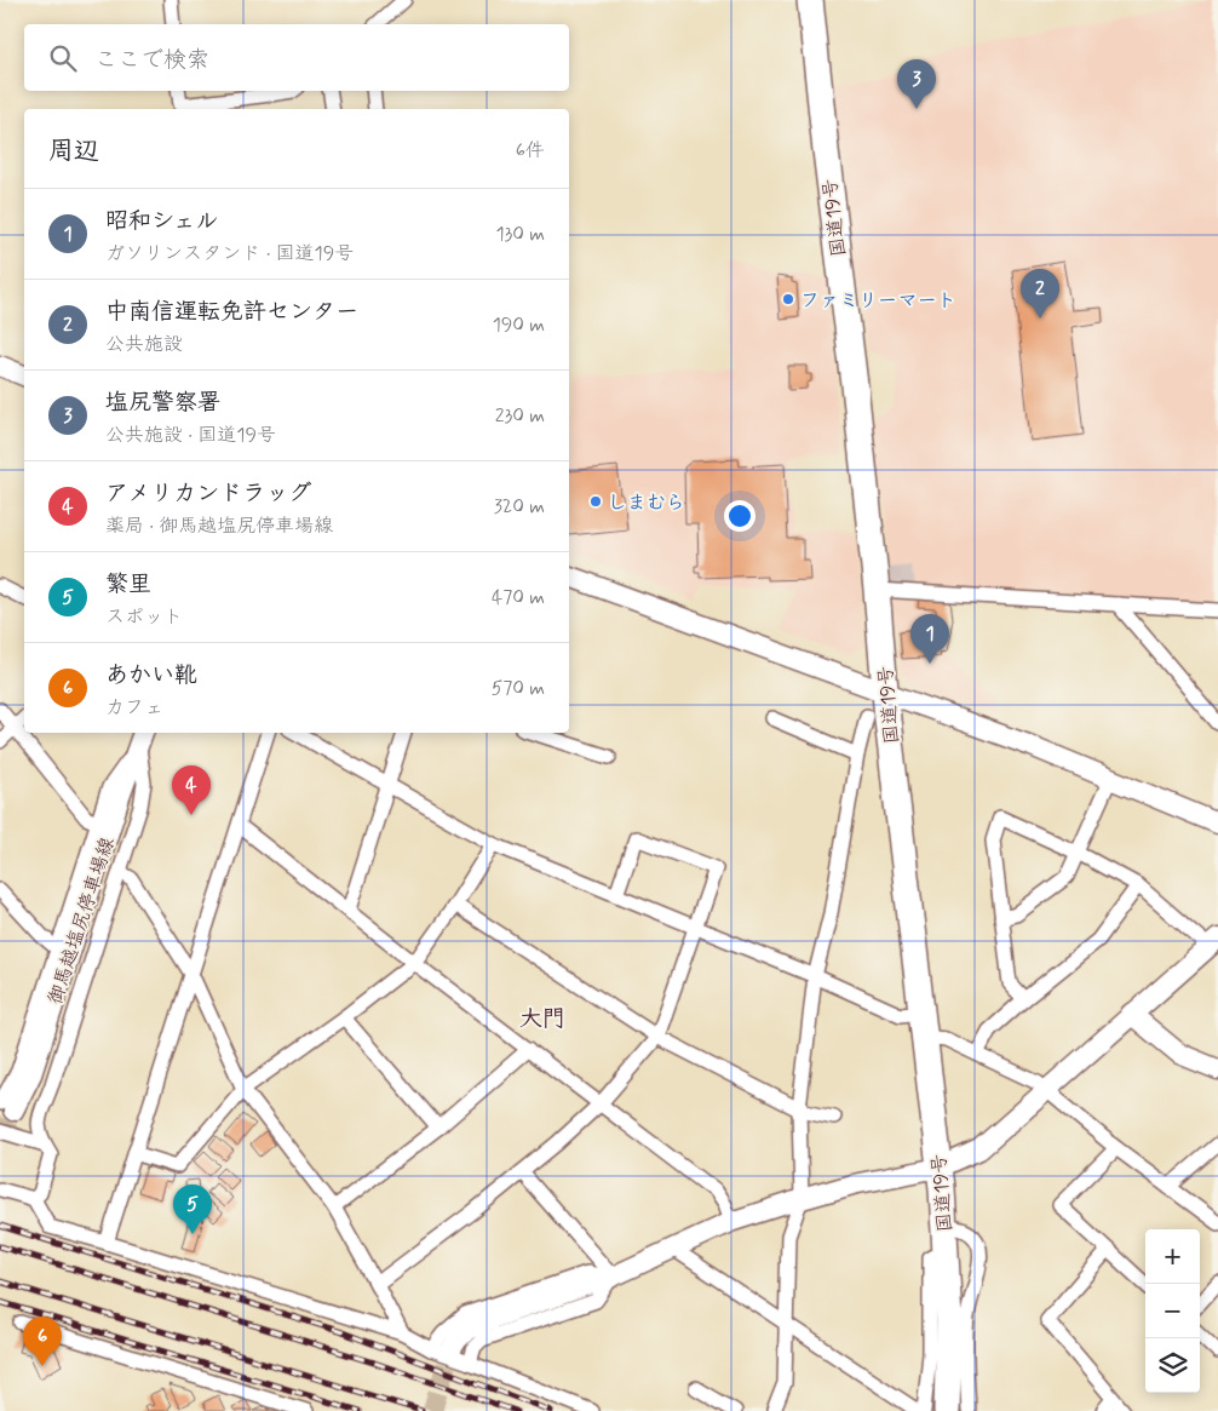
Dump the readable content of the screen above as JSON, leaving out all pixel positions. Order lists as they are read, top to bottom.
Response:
{
  "streets": {
    "highway": ["国道19号"],
    "street": ["御馬越塩尻停車場線"]
  },
  "districts": ["大門"],
  "places": ["ファミリーマート", "しまむら"],
  "page": {
    "search": "ここで検索",
    "pins": [
      "3",
      "2",
      "1",
      "4",
      "5",
      "6"
    ],
    "heading": ["周辺", "6件"],
    "list": [
      {
        "mark": "1",
        "name": "昭和シェル",
        "note": "ガソリンスタンド · 国道19号",
        "value": "130 m"
      },
      {
        "mark": "2",
        "name": "中南信運転免許センター",
        "note": "公共施設",
        "value": "190 m"
      },
      {
        "mark": "3",
        "name": "塩尻警察署",
        "note": "公共施設 · 国道19号",
        "value": "230 m"
      },
      {
        "mark": "4",
        "name": "アメリカンドラッグ",
        "note": "薬局 · 御馬越塩尻停車場線",
        "value": "320 m"
      },
      {
        "mark": "5",
        "name": "繁里",
        "note": "スポット",
        "value": "470 m"
      },
      {
        "mark": "6",
        "name": "あかい靴",
        "note": "カフェ",
        "value": "570 m"
      }
    ],
    "map_buttons": ["+", "−"]
  }
}
